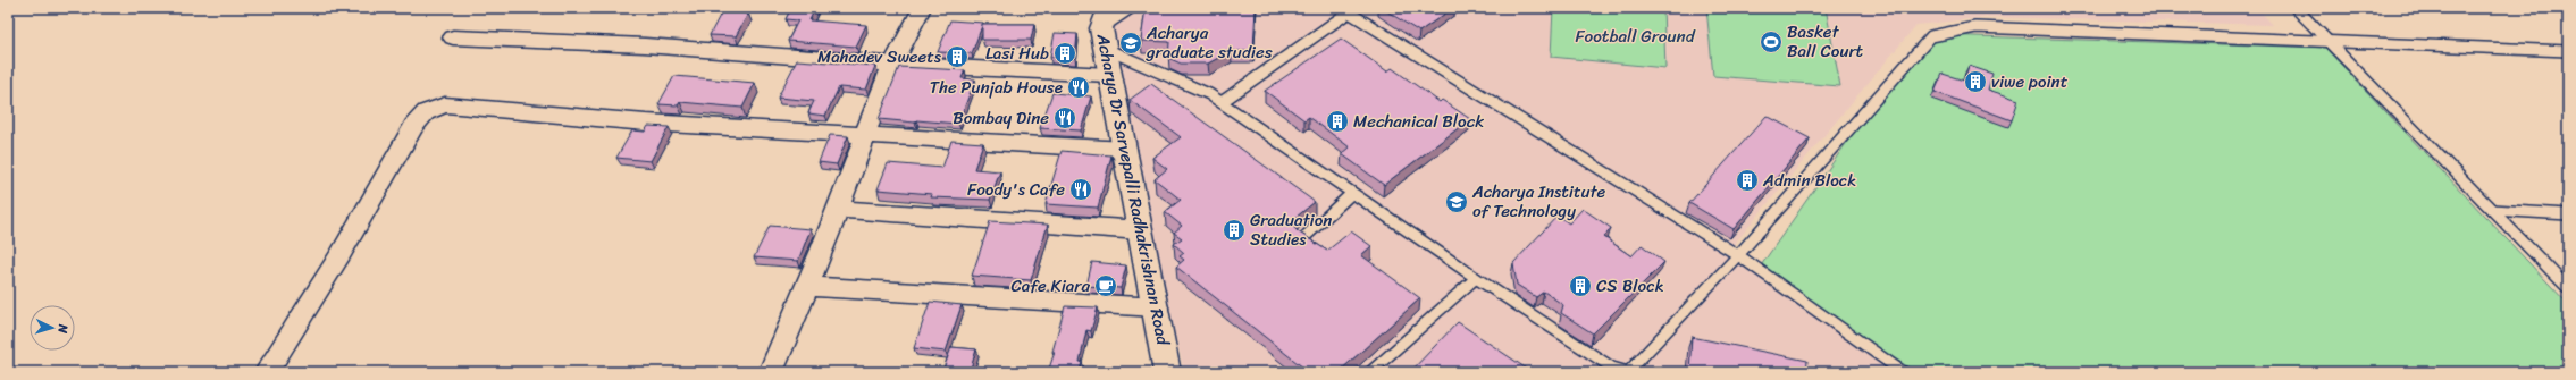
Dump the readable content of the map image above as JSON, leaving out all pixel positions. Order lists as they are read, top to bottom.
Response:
{
  "streets": {
    "street": ["Acharya Dr Sarvepalli Radhakrishnan Road"]
  },
  "parks": ["Football Ground"],
  "places": {
    "sports": ["Basket Ball Court"],
    "school or university": ["Acharya graduate studies", "Acharya Institute of Technology"],
    "building": [
      "Lasi Hub",
      "Mahadev Sweets",
      "viwe point",
      "Mechanical Block",
      "Admin Block",
      "Graduation Studies",
      "CS Block"
    ],
    "restaurant": ["The Punjab House", "Bombay Dine", "Foody's Cafe"],
    "cafe": ["Cafe Kiara"]
  },
  "north": "right"
}
